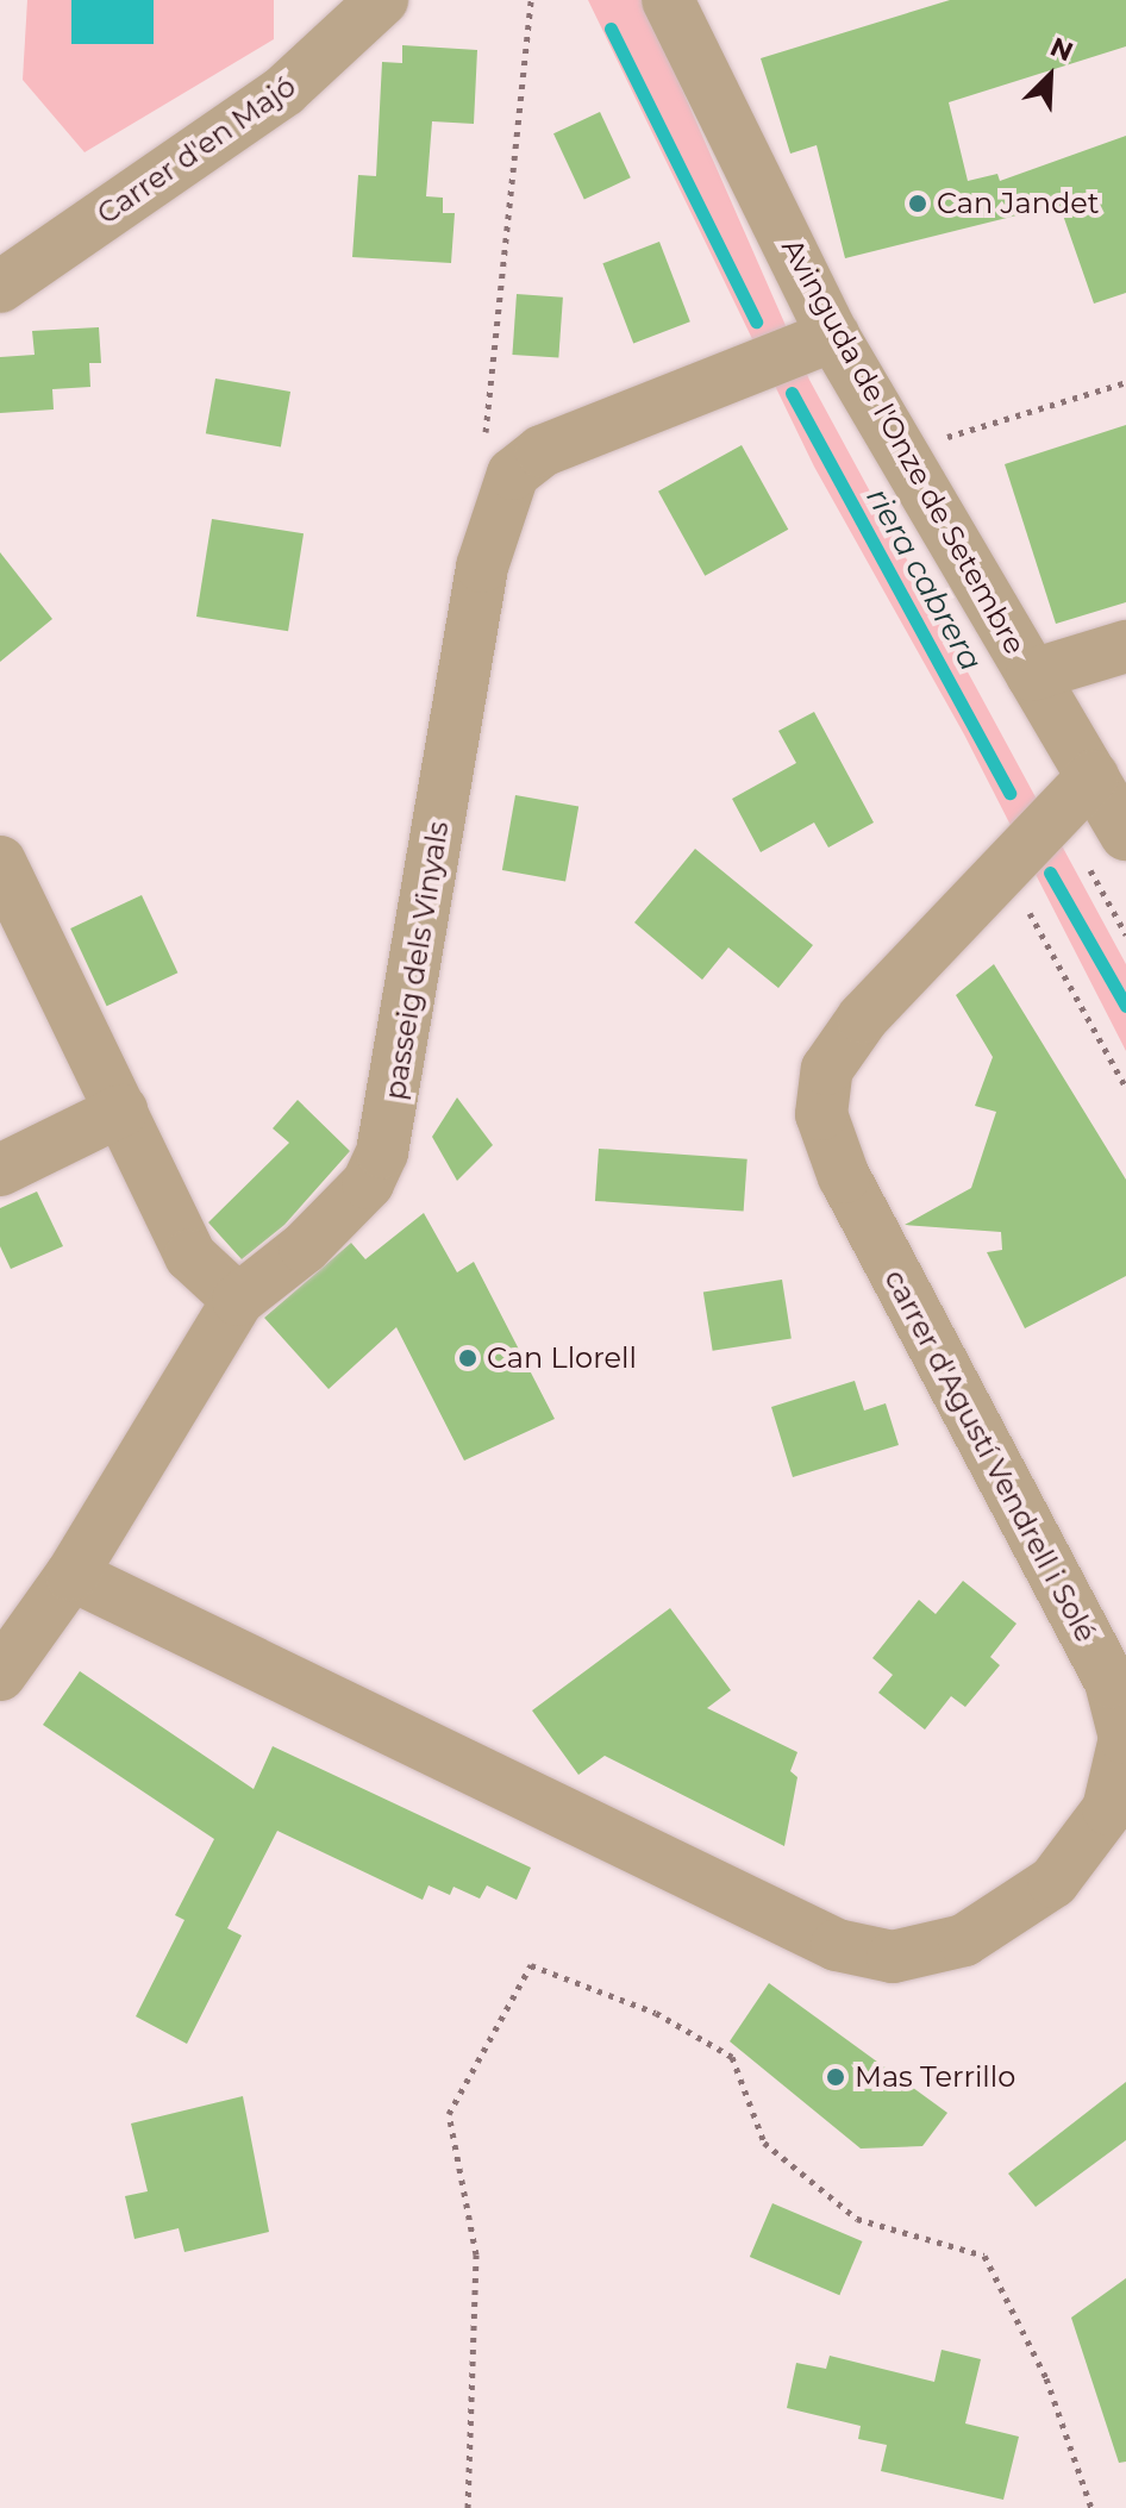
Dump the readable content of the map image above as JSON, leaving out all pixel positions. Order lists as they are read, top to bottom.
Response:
{
  "streets": {
    "street": [
      "Carrer d'en Majó",
      "Avinguda de l'Onze de Setembre",
      "passeig dels Vinyals",
      "carrer d'Agustí Vendrell i Solé"
    ]
  },
  "crossings": [
    ["Avinguda de l'Onze de Setembre", "carrer d'Agustí Vendrell i Solé"],
    ["passeig dels Vinyals", "carrer d'Agustí Vendrell i Solé"]
  ],
  "water": ["riera cabrera"],
  "places": ["Can Jandet", "Can Llorell", "Mas Terrillo"],
  "north": "top right"
}
